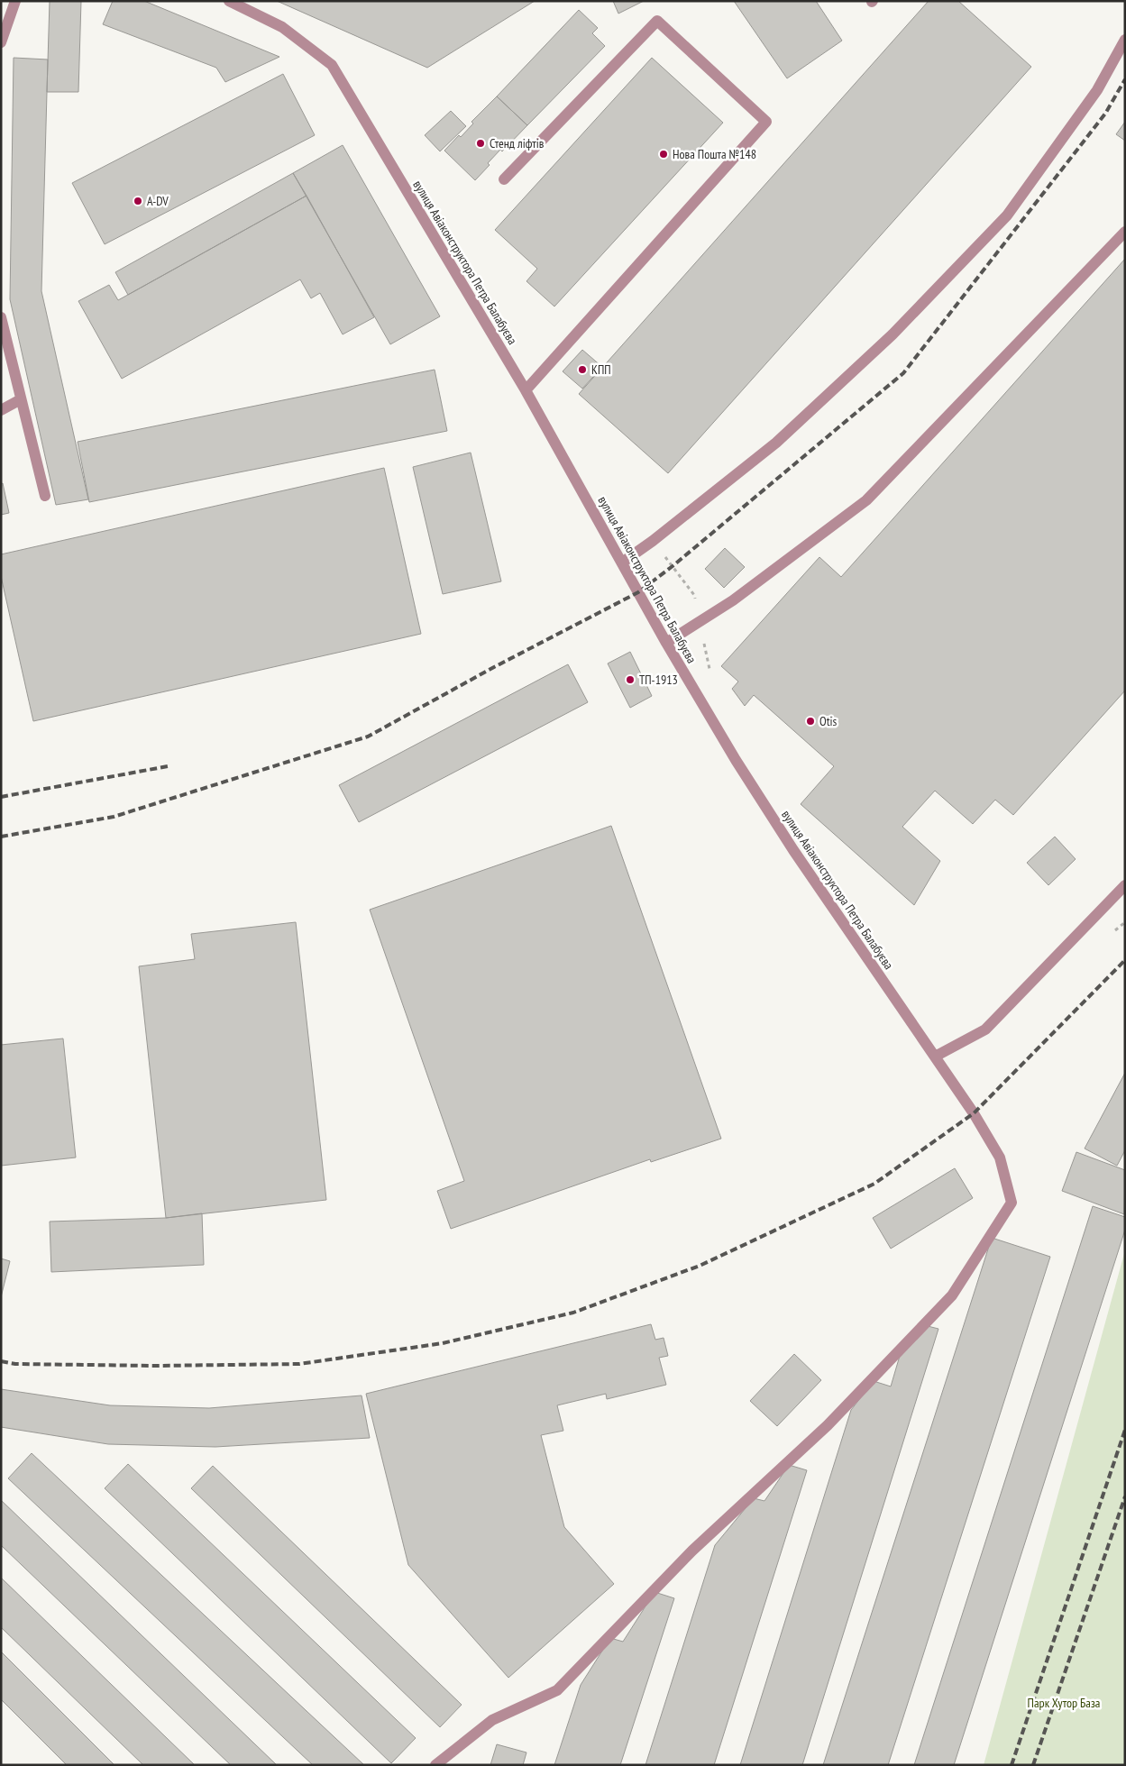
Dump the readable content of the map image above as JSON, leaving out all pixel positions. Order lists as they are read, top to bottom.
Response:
{
  "streets": {
    "street": ["вулиця Авіаконструктора Петра Балабуєва"]
  },
  "parks": ["Парк Хутор База"],
  "places": [
    "Стенд ліфтів",
    "Нова Пошта №148",
    "A-DV",
    "КПП",
    "ТП-1913",
    "Otis"
  ]
}
